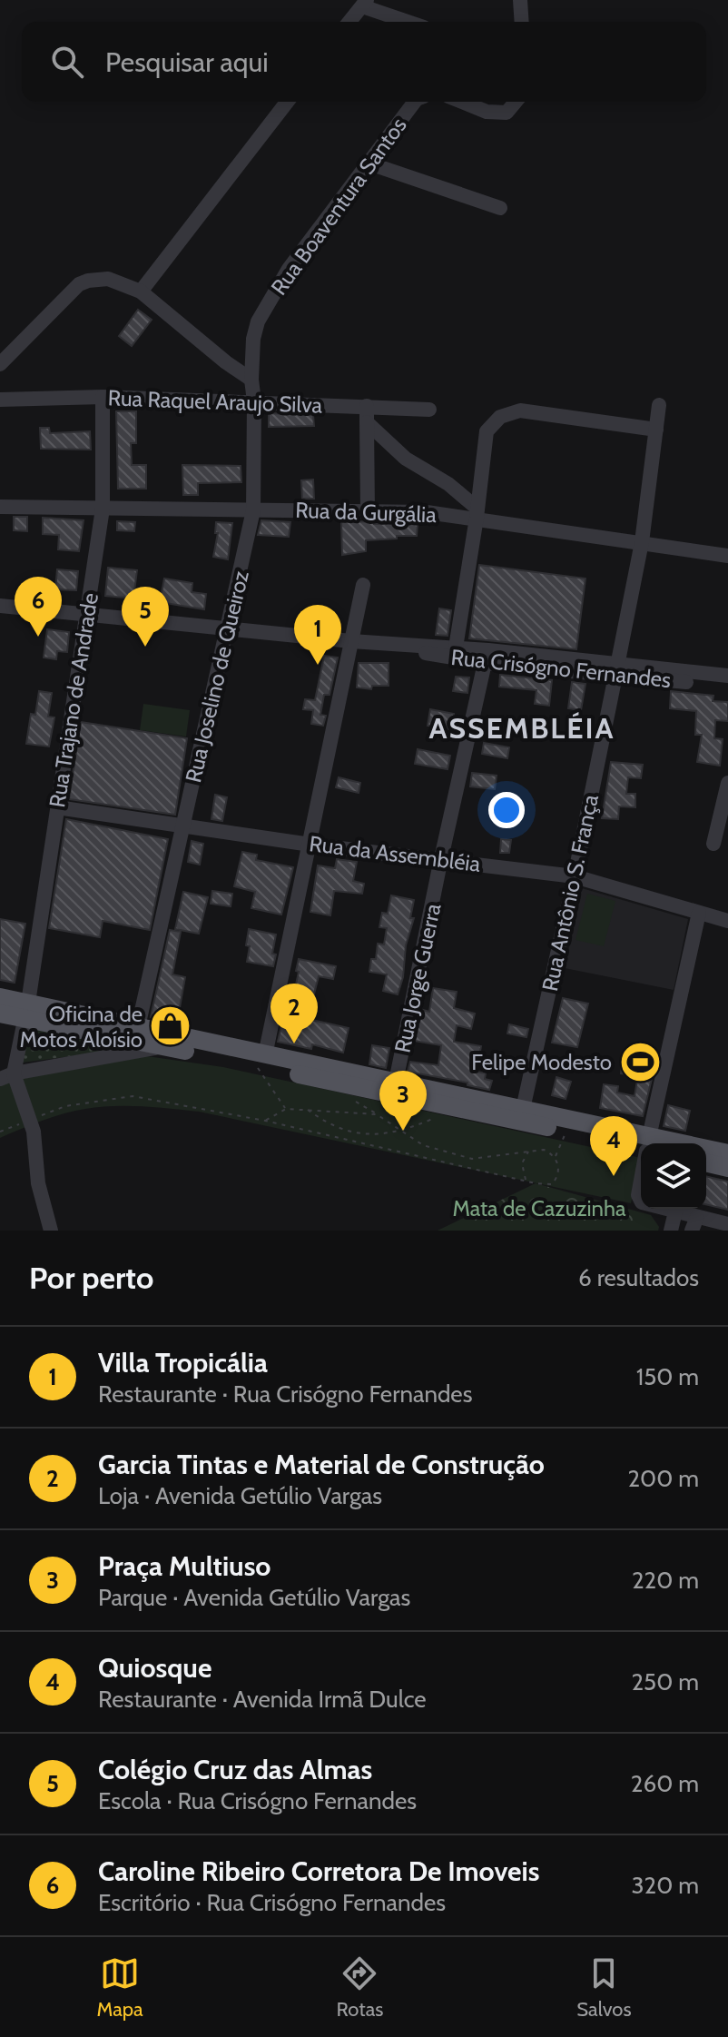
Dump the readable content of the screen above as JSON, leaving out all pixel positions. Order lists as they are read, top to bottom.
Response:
{
  "streets": {
    "street": [
      "Rua Boaventura Santos",
      "Rua Raquel Araujo Silva",
      "Rua da Gurgália",
      "Rua Crisógno Fernandes",
      "Rua Joselino de Queiroz",
      "Rua Trajano de Andrade",
      "Rua da Assembléia",
      "Rua Antônio S. França",
      "Rua Jorge Guerra"
    ]
  },
  "crossings": [
    ["Rua Boaventura Santos", "Rua Joselino de Queiroz"],
    ["Rua Raquel Araujo Silva", "Rua Joselino de Queiroz"],
    ["Rua Raquel Araujo Silva", "Rua Trajano de Andrade"],
    ["Rua da Gurgália", "Rua Joselino de Queiroz"],
    ["Rua da Gurgália", "Rua Trajano de Andrade"],
    ["Rua da Gurgália", "Rua Antônio S. França"],
    ["Rua Crisógno Fernandes", "Rua Joselino de Queiroz"],
    ["Rua Crisógno Fernandes", "Rua Trajano de Andrade"],
    ["Rua Crisógno Fernandes", "Rua Antônio S. França"],
    ["Rua Crisógno Fernandes", "Rua Jorge Guerra"],
    ["Rua Joselino de Queiroz", "Rua da Assembléia"],
    ["Rua Trajano de Andrade", "Rua da Assembléia"],
    ["Rua da Assembléia", "Rua Antônio S. França"],
    ["Rua da Assembléia", "Rua Jorge Guerra"]
  ],
  "districts": ["ASSEMBLÉIA"],
  "parks": ["Mata de Cazuzinha"],
  "places": {
    "shop": ["Oficina de Motos Aloísio"],
    "sports": ["Felipe Modesto"]
  },
  "page": {
    "search": "Pesquisar aqui",
    "pins": [
      "6",
      "5",
      "1",
      "2",
      "3",
      "4"
    ],
    "heading": ["Por perto", "6 resultados"],
    "list": [
      {
        "mark": "1",
        "name": "Villa Tropicália",
        "note": "Restaurante · Rua Crisógno Fernandes",
        "value": "150 m"
      },
      {
        "mark": "2",
        "name": "Garcia Tintas e Material de Construção",
        "note": "Loja · Avenida Getúlio Vargas",
        "value": "200 m"
      },
      {
        "mark": "3",
        "name": "Praça Multiuso",
        "note": "Parque · Avenida Getúlio Vargas",
        "value": "220 m"
      },
      {
        "mark": "4",
        "name": "Quiosque",
        "note": "Restaurante · Avenida Irmã Dulce",
        "value": "250 m"
      },
      {
        "mark": "5",
        "name": "Colégio Cruz das Almas",
        "note": "Escola · Rua Crisógno Fernandes",
        "value": "260 m"
      },
      {
        "mark": "6",
        "name": "Caroline Ribeiro Corretora De Imoveis",
        "note": "Escritório · Rua Crisógno Fernandes",
        "value": "320 m"
      }
    ],
    "nav": ["Mapa", "Rotas", "Salvos"]
  }
}
